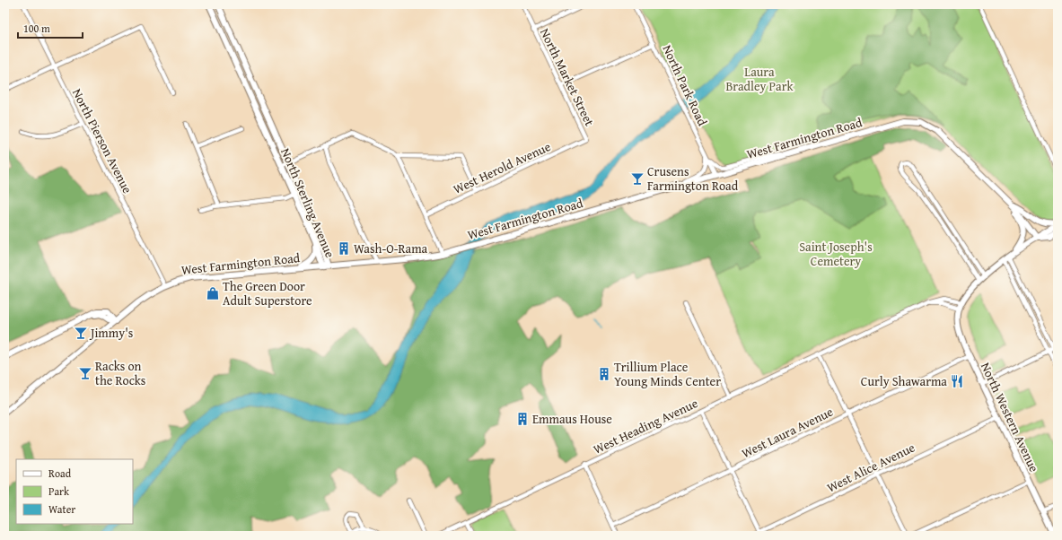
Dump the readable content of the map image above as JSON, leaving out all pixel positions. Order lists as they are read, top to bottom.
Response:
{
  "streets": {
    "main road": ["West Farmington Road", "North Sterling Avenue", "North Western Avenue"],
    "street": [
      "North Market Street",
      "North Park Road",
      "North Pierson Avenue",
      "West Herold Avenue",
      "West Heading Avenue",
      "West Laura Avenue",
      "West Alice Avenue"
    ]
  },
  "crossings": [
    ["North Market Street", "West Herold Avenue"],
    ["North Park Road", "West Farmington Road"],
    ["West Farmington Road", "North Pierson Avenue"],
    ["West Farmington Road", "North Sterling Avenue"],
    ["North Western Avenue", "West Heading Avenue"],
    ["North Western Avenue", "West Laura Avenue"],
    ["North Western Avenue", "West Alice Avenue"]
  ],
  "parks": ["Laura Bradley Park", "Saint Joseph's Cemetery"],
  "places": {
    "bar": ["Crusens Farmington Road", "Jimmy's", "Racks on the Rocks"],
    "building": ["Wash-O-Rama", "Trillium Place Young Minds Center", "Emmaus House"],
    "shop": ["The Green Door Adult Superstore"],
    "restaurant": ["Curly Shawarma"]
  },
  "legend": ["Road", "Park", "Water"],
  "scale_bar": "100 m"
}
